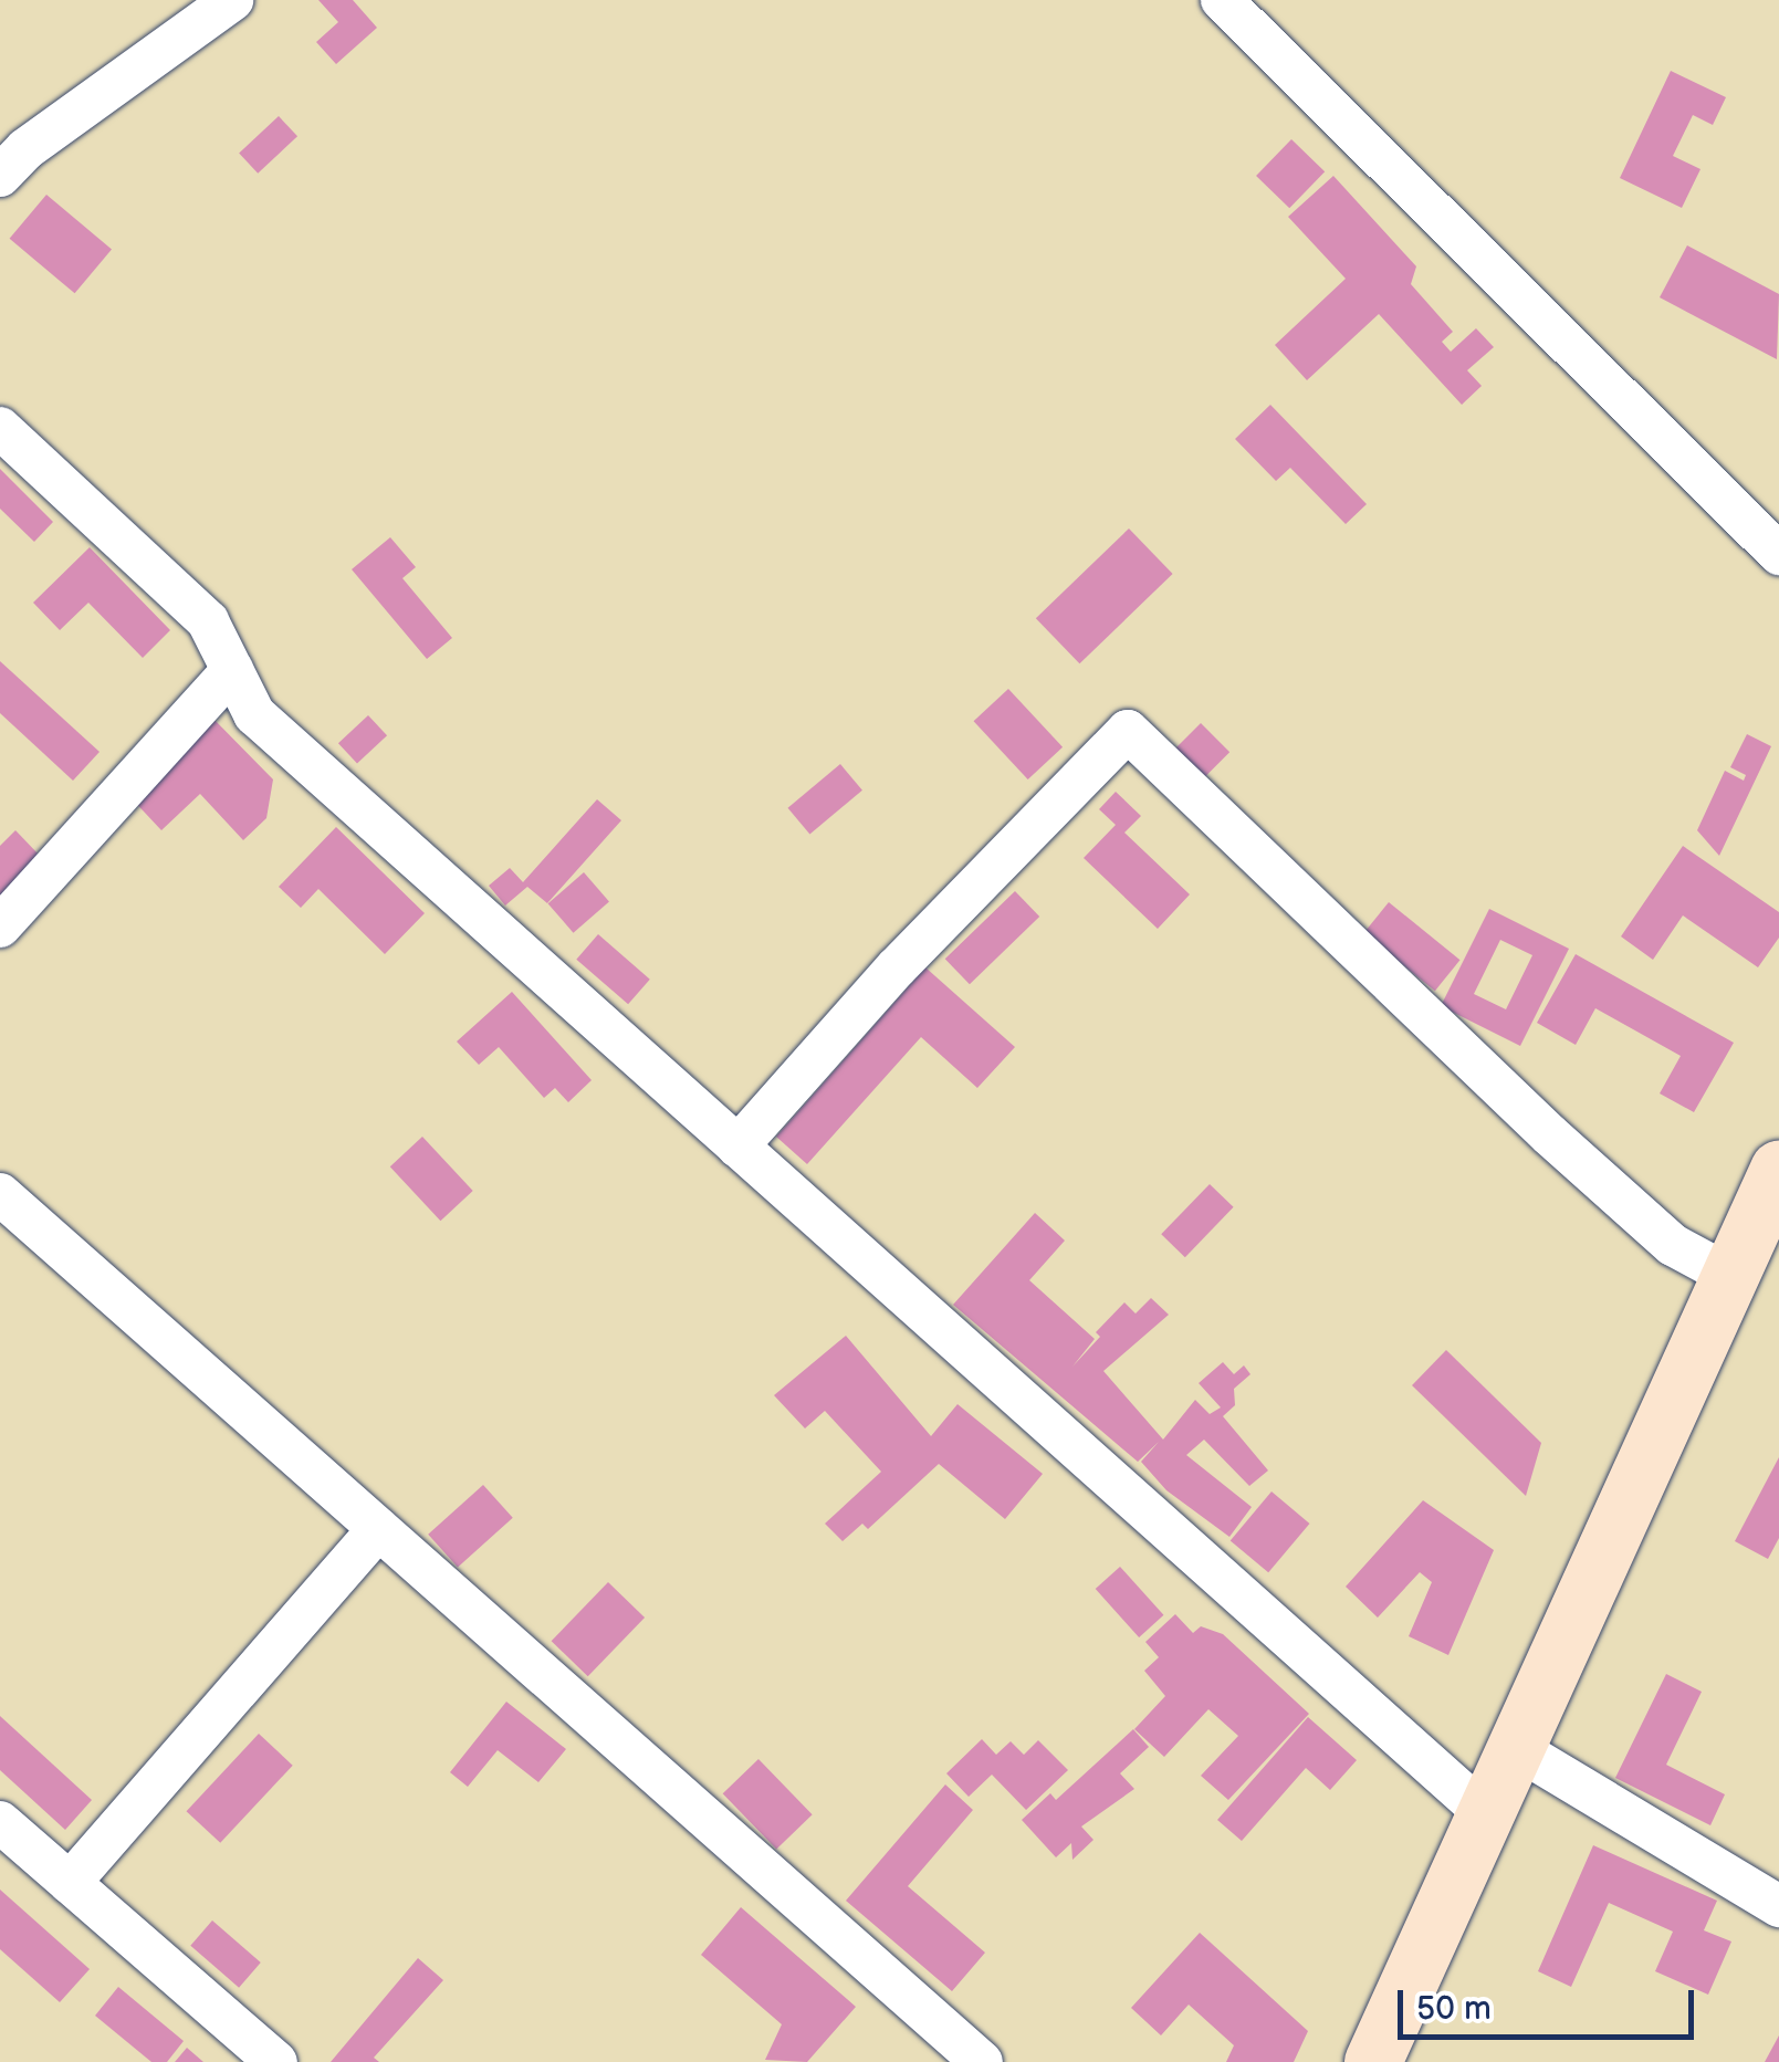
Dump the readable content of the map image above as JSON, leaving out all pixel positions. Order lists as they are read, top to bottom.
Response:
{
  "scale_bar": "50 m"
}
